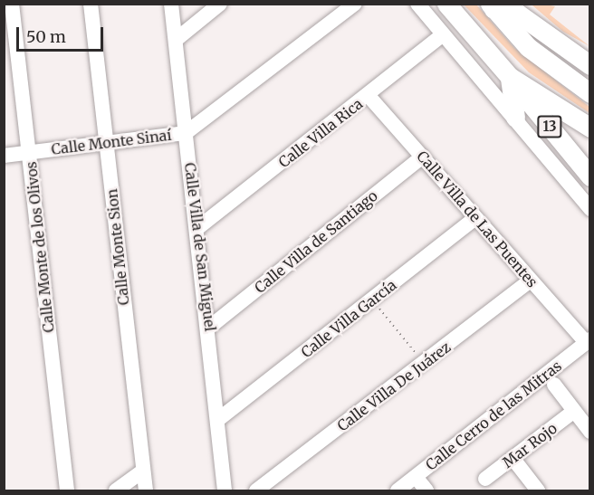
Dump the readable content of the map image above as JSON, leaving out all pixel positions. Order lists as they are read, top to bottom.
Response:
{
  "streets": {
    "main road": ["13"],
    "street": [
      "Calle Villa Rica",
      "Calle Monte Sinaí",
      "Calle Villa de Las Puentes",
      "Calle Villa de Santiago",
      "Calle Monte de los Olivos",
      "Calle Monte Sion",
      "Calle Villa de San Miguel",
      "Calle Villa García",
      "Calle Villa De Juárez",
      "Calle Cerro de las Mitras",
      "Mar Rojo"
    ]
  },
  "crossings": [
    ["Calle Villa Rica", "Calle Villa de Las Puentes"],
    ["Calle Villa Rica", "Calle Villa de San Miguel"],
    ["Calle Monte Sinaí", "Calle Monte de los Olivos"],
    ["Calle Monte Sinaí", "Calle Monte Sion"],
    ["Calle Monte Sinaí", "Calle Villa de San Miguel"],
    ["Calle Villa de Las Puentes", "Calle Villa de Santiago"],
    ["Calle Villa de Las Puentes", "Calle Villa García"],
    ["Calle Villa de Las Puentes", "Calle Villa De Juárez"],
    ["Calle Villa de Las Puentes", "Calle Cerro de las Mitras"],
    ["Calle Villa de Santiago", "Calle Villa de San Miguel"],
    ["Calle Villa de San Miguel", "Calle Villa García"]
  ],
  "scale_bar": "50 m"
}
